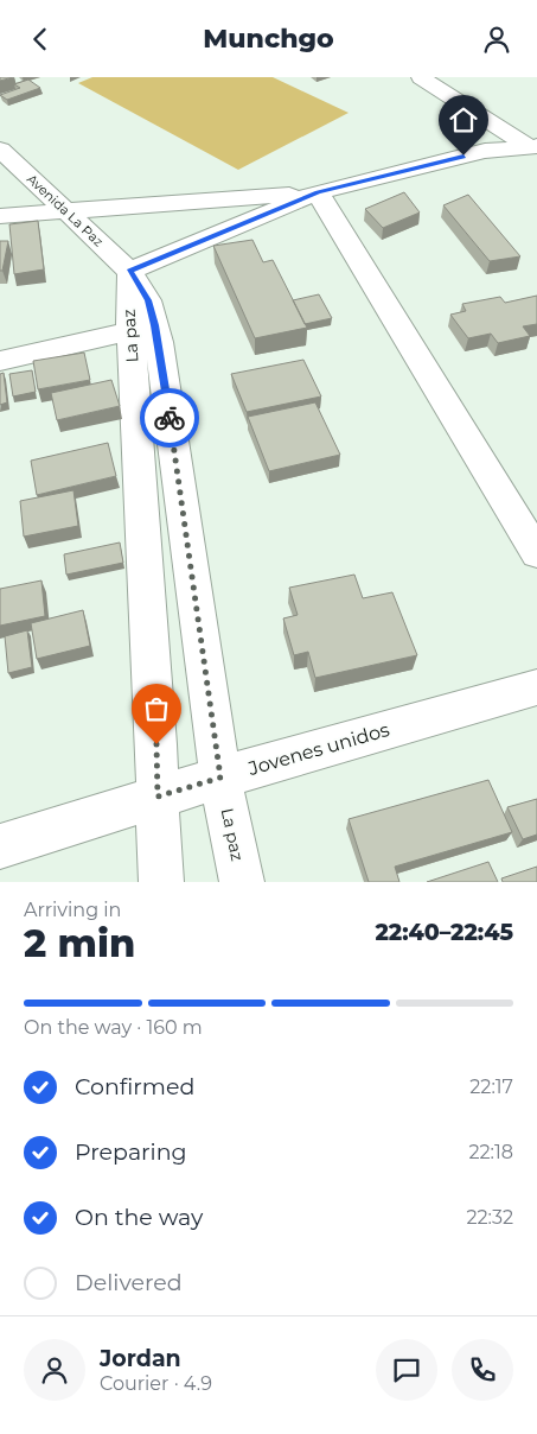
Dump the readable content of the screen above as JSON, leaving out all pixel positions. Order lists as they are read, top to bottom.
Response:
{
  "streets": {
    "street": ["Avenida La Paz", "La paz", "Jovenes unidos"]
  },
  "crossings": [
    ["Avenida La Paz", "La paz"],
    ["La paz", "Jovenes unidos"]
  ],
  "page": {
    "header": "Munchgo",
    "heading": ["2 min", "Arriving in", "22:40–22:45"],
    "panel": ["Jordan", "Courier · 4.9"],
    "bar": "On the way · 160 m",
    "list": [
      ["Confirmed", "22:17"],
      ["Preparing", "22:18"],
      ["On the way", "22:32"],
      "Delivered"
    ]
  }
}
